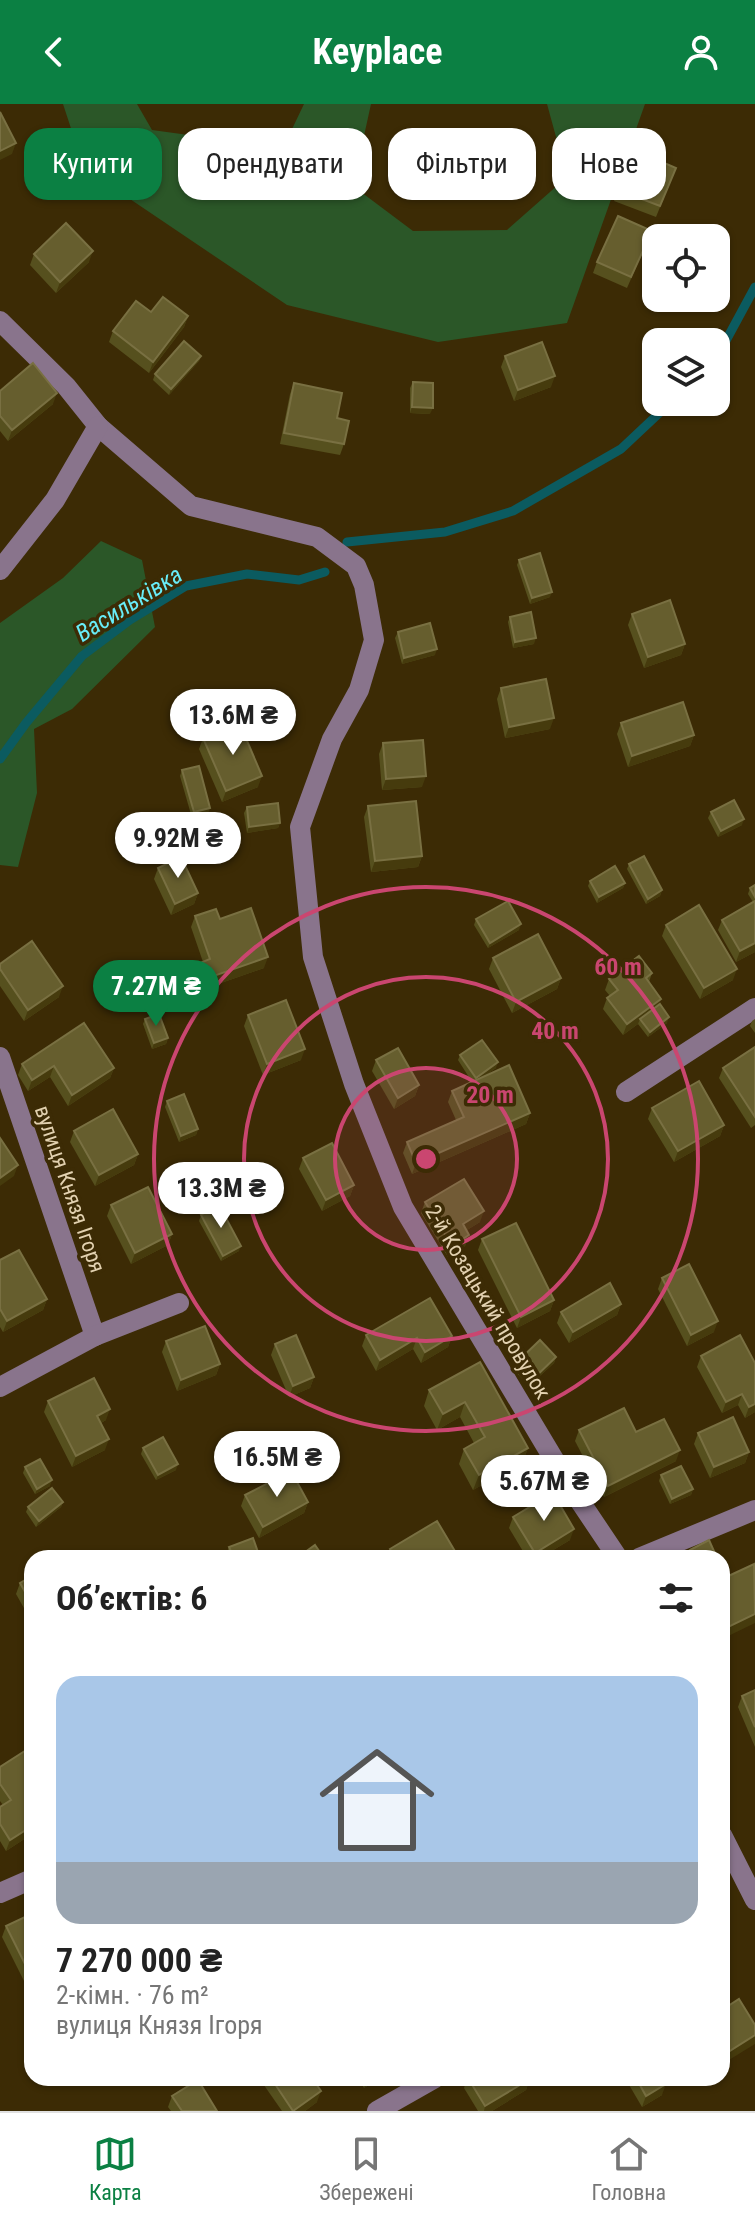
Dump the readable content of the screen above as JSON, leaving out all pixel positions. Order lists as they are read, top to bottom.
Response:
{
  "streets": {
    "street": ["вулиця Князя Ігоря", "2-й Козацький провулок"]
  },
  "water": ["Васильківка"],
  "page": {
    "header": "Keyplace",
    "chip": [
      "Купити",
      "Орендувати",
      "Фільтри",
      "Нове"
    ],
    "price": [
      "13.6M ₴",
      "9.92M ₴",
      "7.27M ₴",
      "13.3M ₴",
      "16.5M ₴",
      "5.67M ₴"
    ],
    "heading": "Об’єктів: 6",
    "list": [
      {
        "name": "7 270 000 ₴",
        "note": "2-кімн. · 76 m² · вулиця Князя Ігоря"
      }
    ],
    "tabs": ["Карта", "Збережені", "Головна"]
  },
  "rings": ["60 m", "40 m", "20 m"]
}
